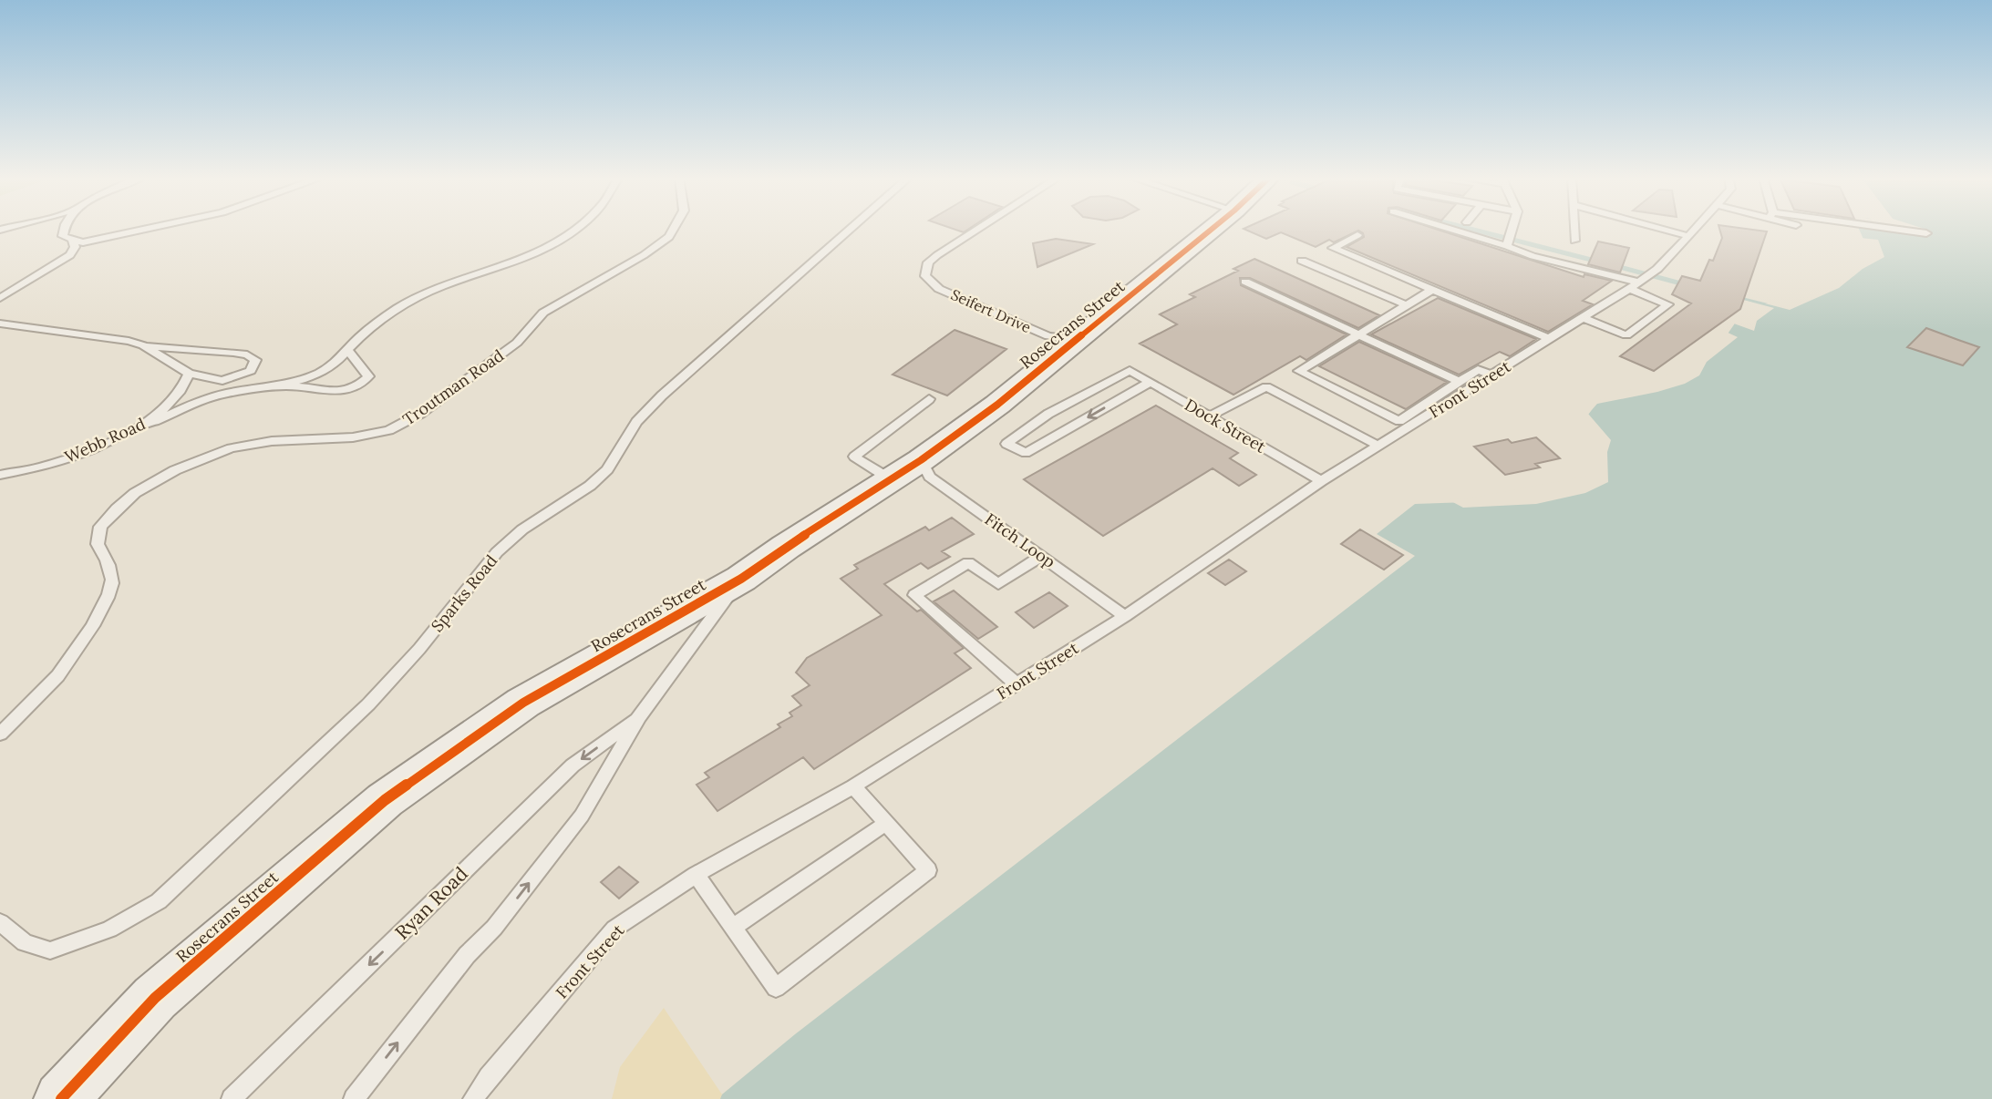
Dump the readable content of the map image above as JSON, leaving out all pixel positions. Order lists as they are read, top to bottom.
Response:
{
  "streets": {
    "street": ["Rosecrans Street"],
    "lane": [
      "Seifert Drive",
      "Troutman Road",
      "Front Street",
      "Dock Street",
      "Webb Road",
      "Fitch Loop",
      "Sparks Road",
      "Ryan Road"
    ]
  },
  "crossings": [
    ["Seifert Drive", "Rosecrans Street"],
    ["Rosecrans Street", "Fitch Loop"],
    ["Rosecrans Street", "Ryan Road"],
    ["Front Street", "Dock Street"],
    ["Front Street", "Fitch Loop"]
  ]
}
